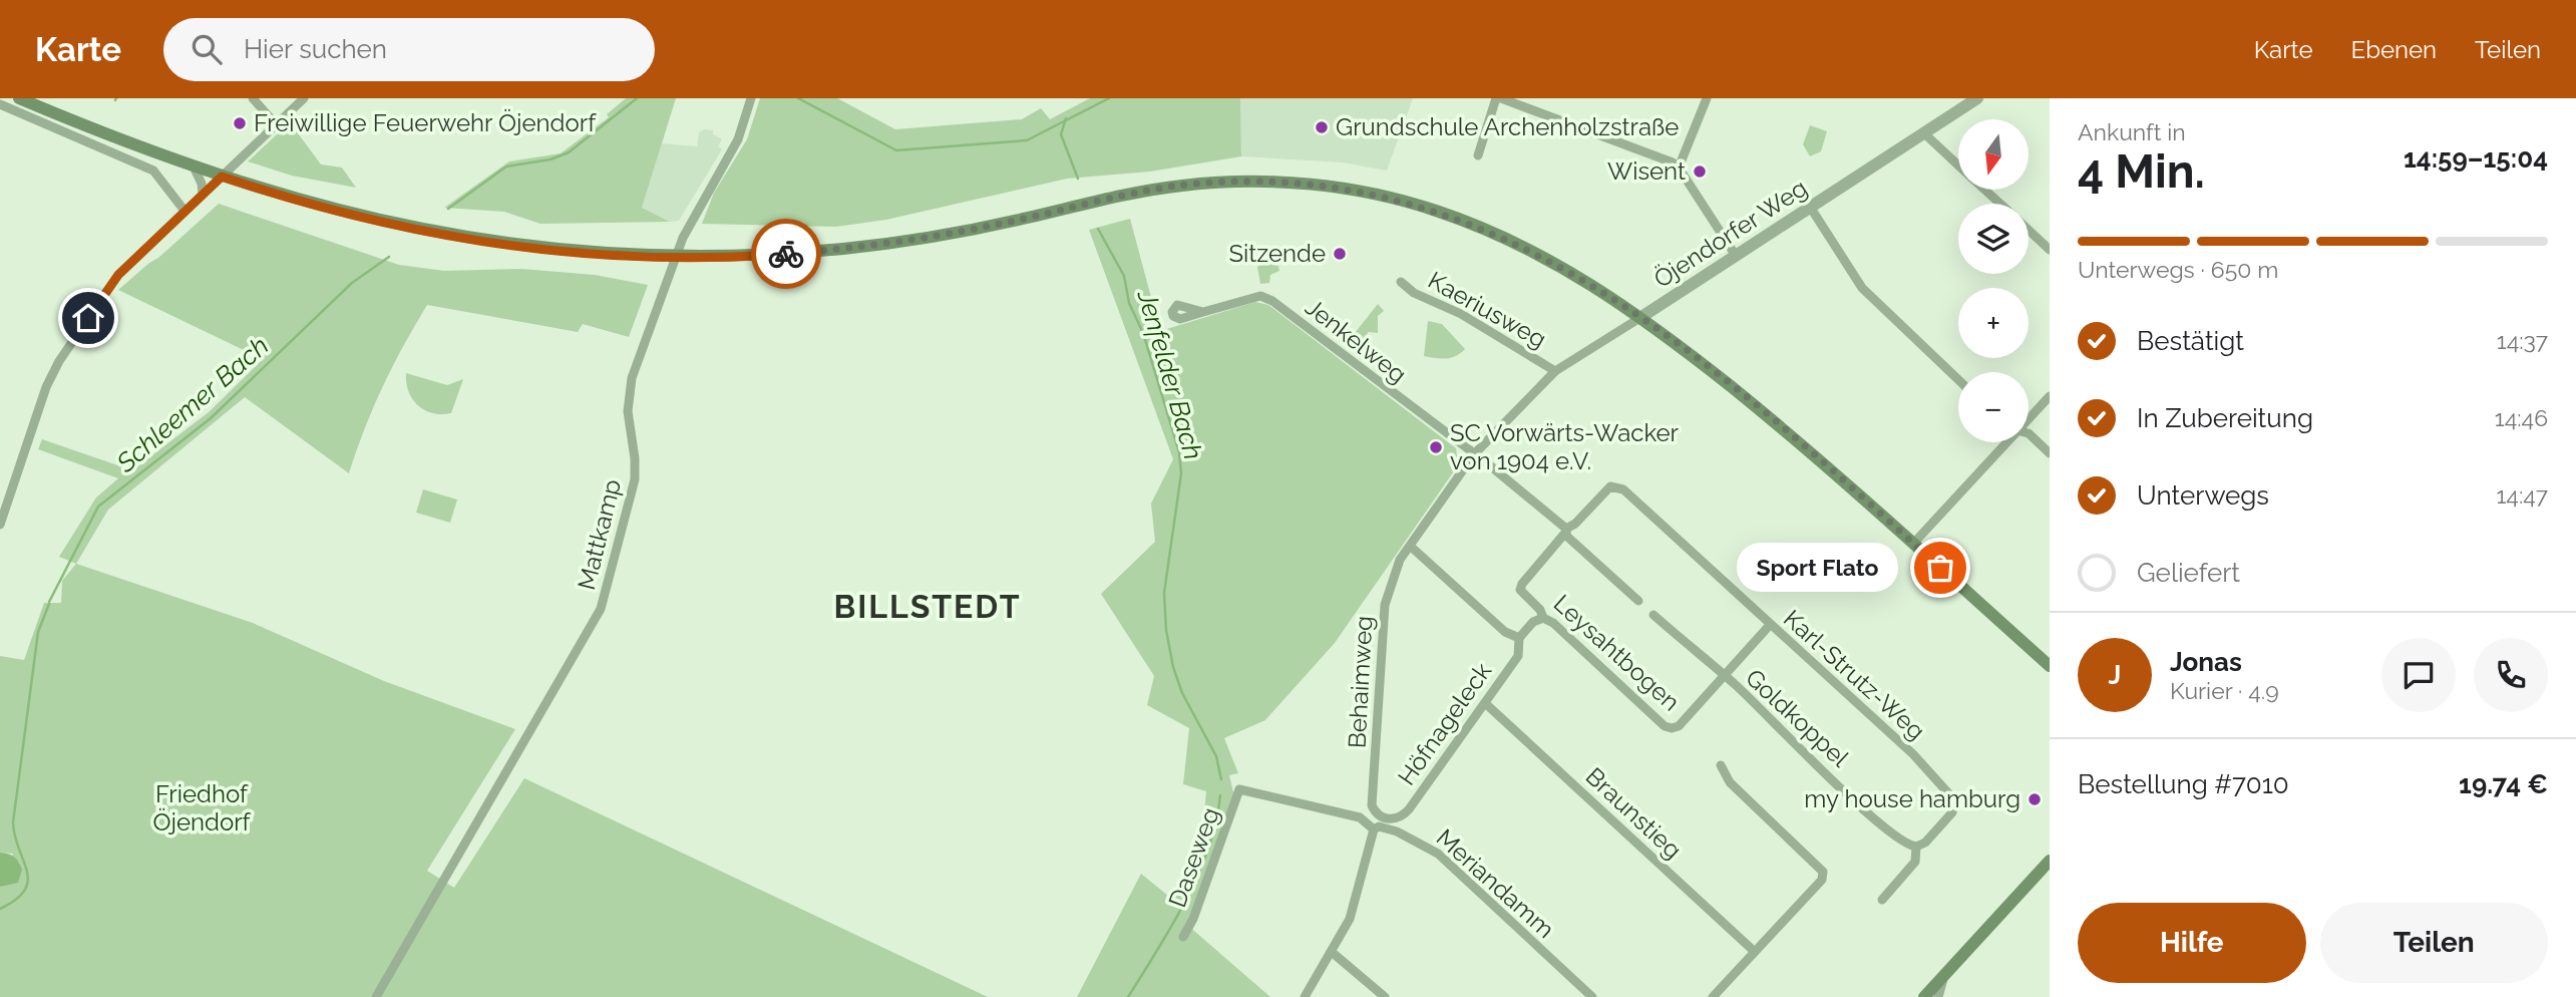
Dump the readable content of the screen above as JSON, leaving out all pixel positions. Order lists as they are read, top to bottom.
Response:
{
  "streets": {
    "street": [
      "Öjendorfer Weg",
      "Kaeriusweg",
      "Jenkelweg",
      "Mattkamp",
      "Leysahtbogen",
      "Karl-Strutz-Weg",
      "Behaimweg",
      "Goldkoppel",
      "Höfnageleck",
      "Braunstieg",
      "Daseweg",
      "Meriandamm"
    ]
  },
  "crossings": [
    ["Öjendorfer Weg", "Kaeriusweg"],
    ["Öjendorfer Weg", "Jenkelweg"],
    ["Öjendorfer Weg", "Behaimweg"],
    ["Leysahtbogen", "Karl-Strutz-Weg"],
    ["Leysahtbogen", "Goldkoppel"],
    ["Karl-Strutz-Weg", "Goldkoppel"],
    ["Behaimweg", "Höfnageleck"],
    ["Höfnageleck", "Braunstieg"],
    ["Daseweg", "Meriandamm"]
  ],
  "districts": ["BILLSTEDT"],
  "water": ["Jenfelder Bach", "Schleemer Bach"],
  "parks": ["Friedhof Öjendorf"],
  "places": [
    "Freiwillige Feuerwehr Öjendorf",
    "Grundschule Archenholzstraße",
    "Wisent",
    "Sitzende",
    "SC Vorwärts-Wacker von 1904 e.V.",
    "Sport Flato",
    "my house hamburg"
  ],
  "north": "bottom",
  "page": {
    "header": "Karte",
    "search": "Hier suchen",
    "nav": ["Karte", "Ebenen", "Teilen"],
    "heading": ["4 Min.", "Ankunft in", "14:59–15:04"],
    "panel": [
      "Jonas",
      "Kurier · 4.9",
      "Bestellung #7010",
      "19.74 €"
    ],
    "map_buttons": ["+", "−"],
    "bar": "Unterwegs · 650 m",
    "list": [
      ["Bestätigt", "14:37"],
      ["In Zubereitung", "14:46"],
      ["Unterwegs", "14:47"],
      "Geliefert"
    ],
    "bubble": "Sport Flato",
    "round": "J",
    "buttons": ["Hilfe", "Teilen"]
  }
}
